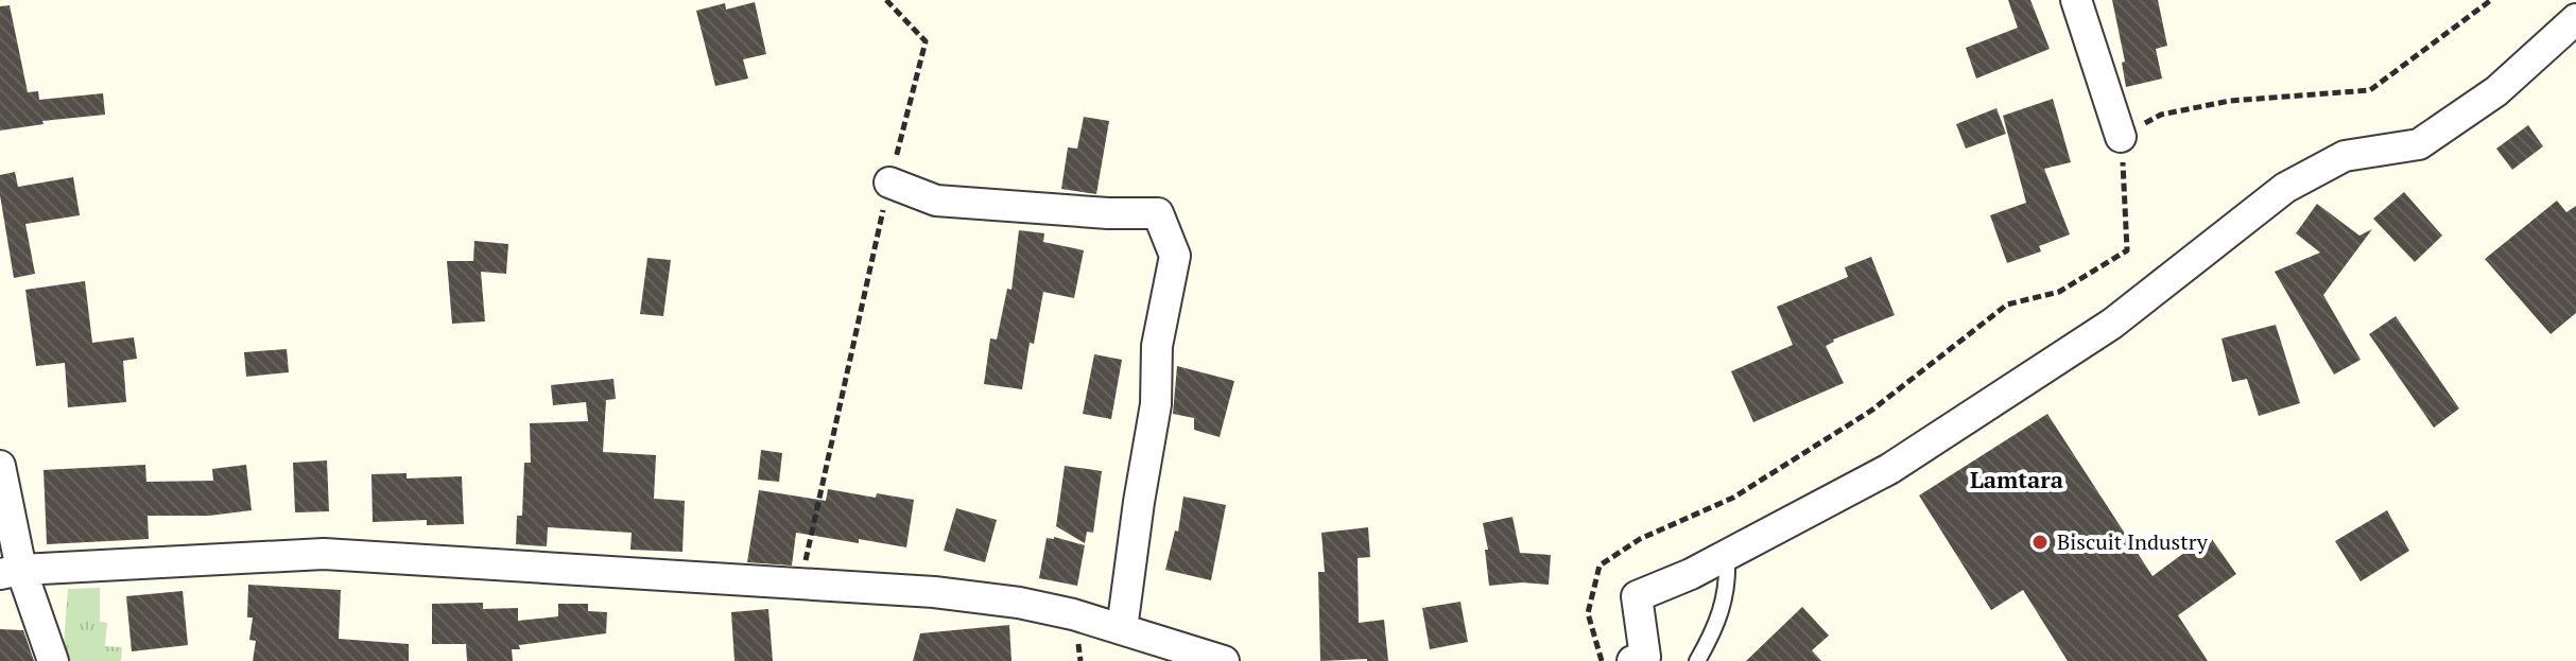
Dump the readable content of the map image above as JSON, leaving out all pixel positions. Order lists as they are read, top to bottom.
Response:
{
  "districts": ["Lamtara"],
  "places": ["Biscuit Industry"]
}
